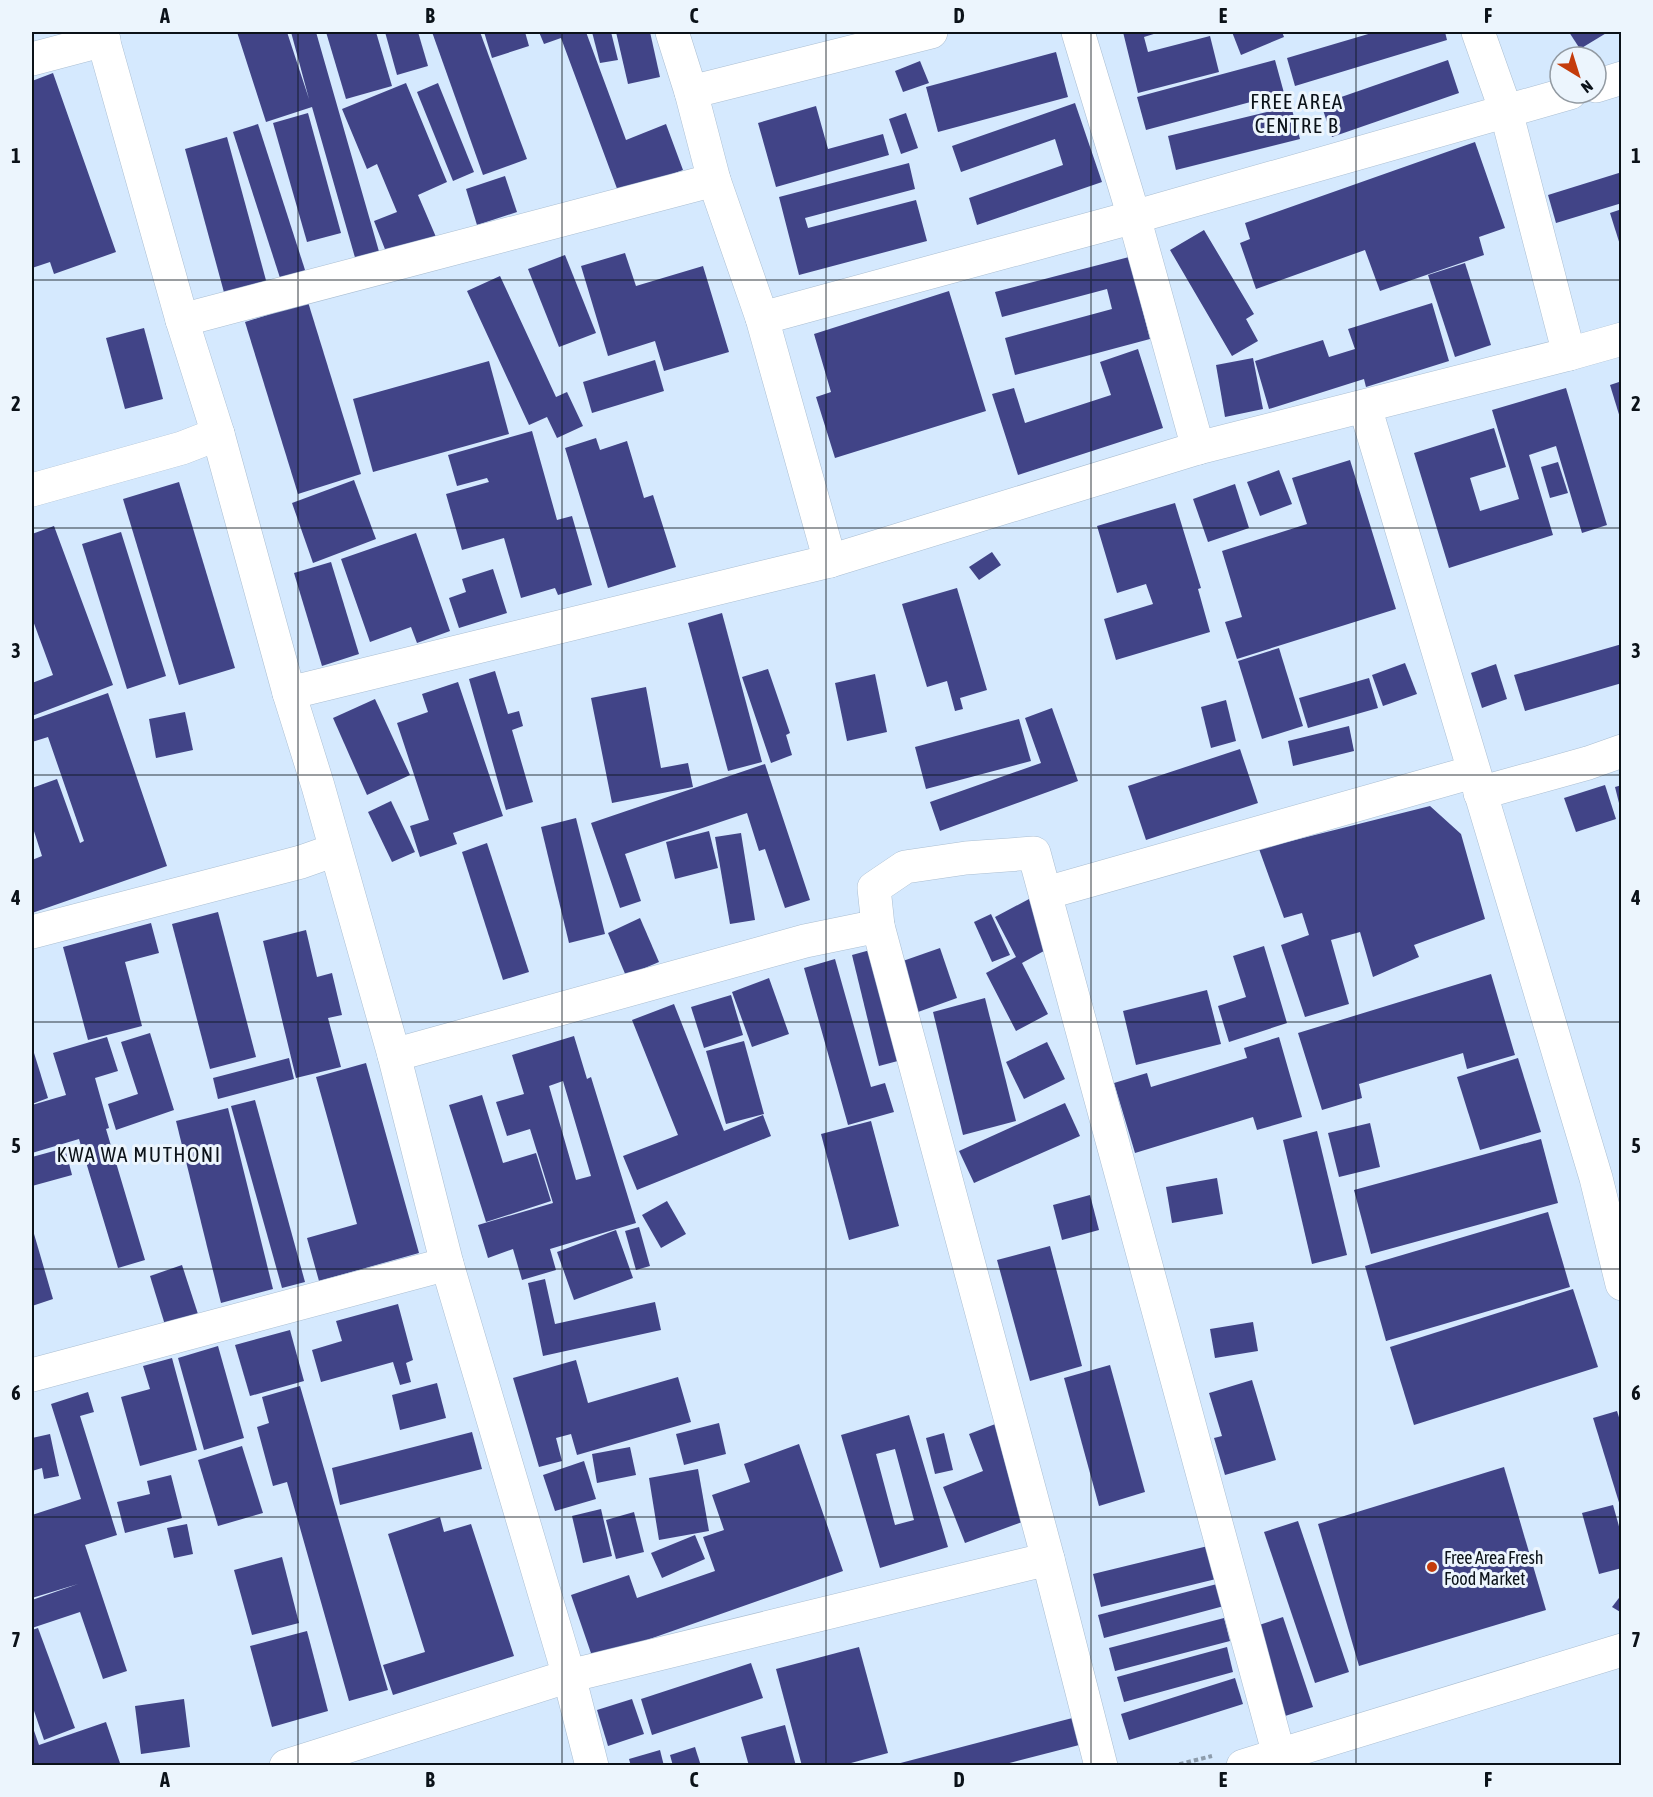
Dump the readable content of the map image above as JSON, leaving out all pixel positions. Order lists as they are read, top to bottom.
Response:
{
  "districts": ["FREE AREA CENTRE B", "KWA WA MUTHONI"],
  "places": ["Free Area Fresh Food Market"],
  "north": "bottom right",
  "grid": {
    "columns": [
      "A",
      "B",
      "C",
      "D",
      "E",
      "F"
    ],
    "rows": [
      "1",
      "2",
      "3",
      "4",
      "5",
      "6",
      "7"
    ]
  }
}
